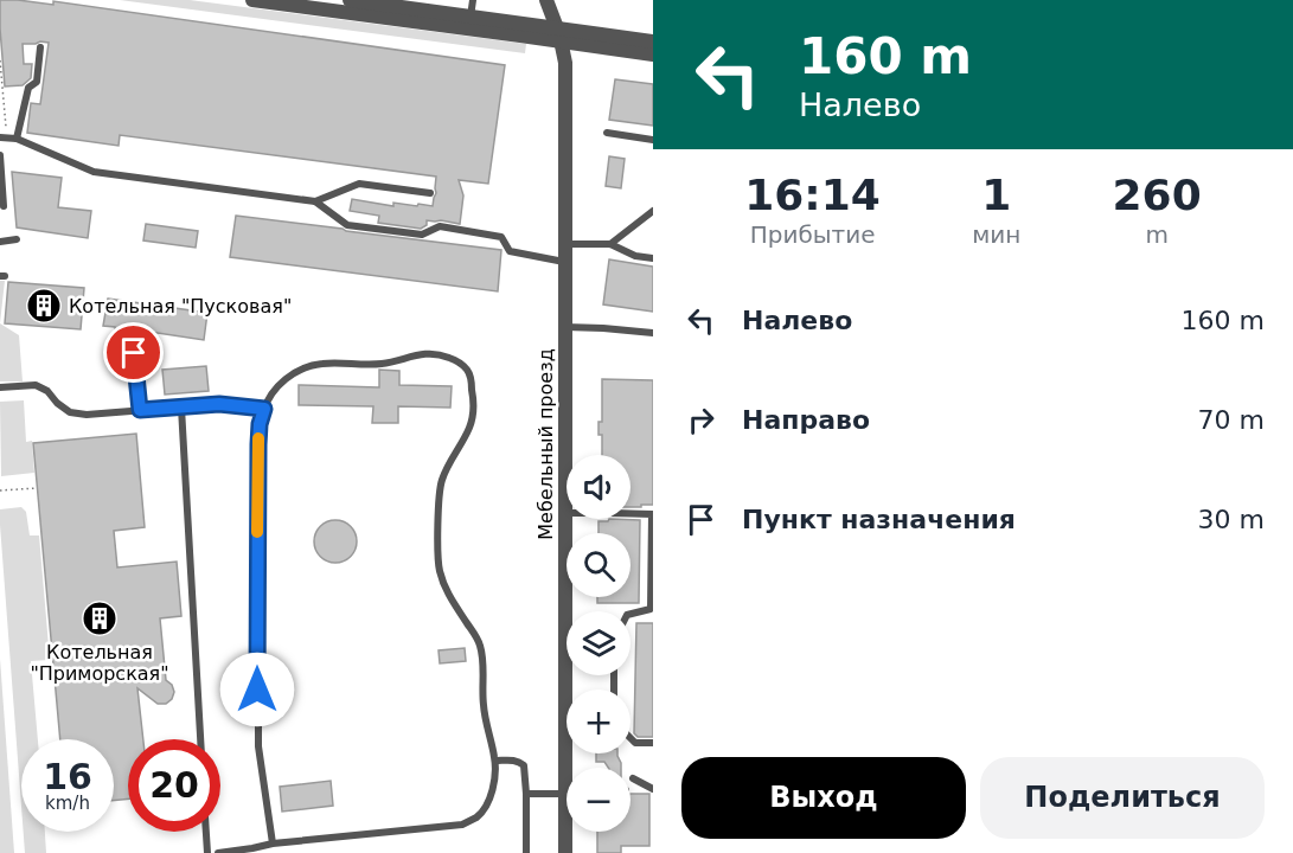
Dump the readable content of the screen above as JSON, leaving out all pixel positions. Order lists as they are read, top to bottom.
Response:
{
  "streets": {
    "street": ["Мебельный проезд"]
  },
  "places": {
    "building": ["Котельная \"Пусковая\"", "Котельная \"Приморская\""]
  },
  "page": {
    "turn": ["160 m", "Налево"],
    "eta": [
      "16:14",
      "Прибытие",
      "1",
      "мин",
      "260",
      "m"
    ],
    "list": [
      {
        "name": "Налево",
        "value": "160 m"
      },
      {
        "name": "Направо",
        "value": "70 m"
      },
      {
        "name": "Пункт назначения",
        "value": "30 m"
      }
    ],
    "map_buttons": ["+", "−"],
    "speed": "16 km/h",
    "limit": "20",
    "buttons": ["Выход", "Поделиться"]
  }
}
